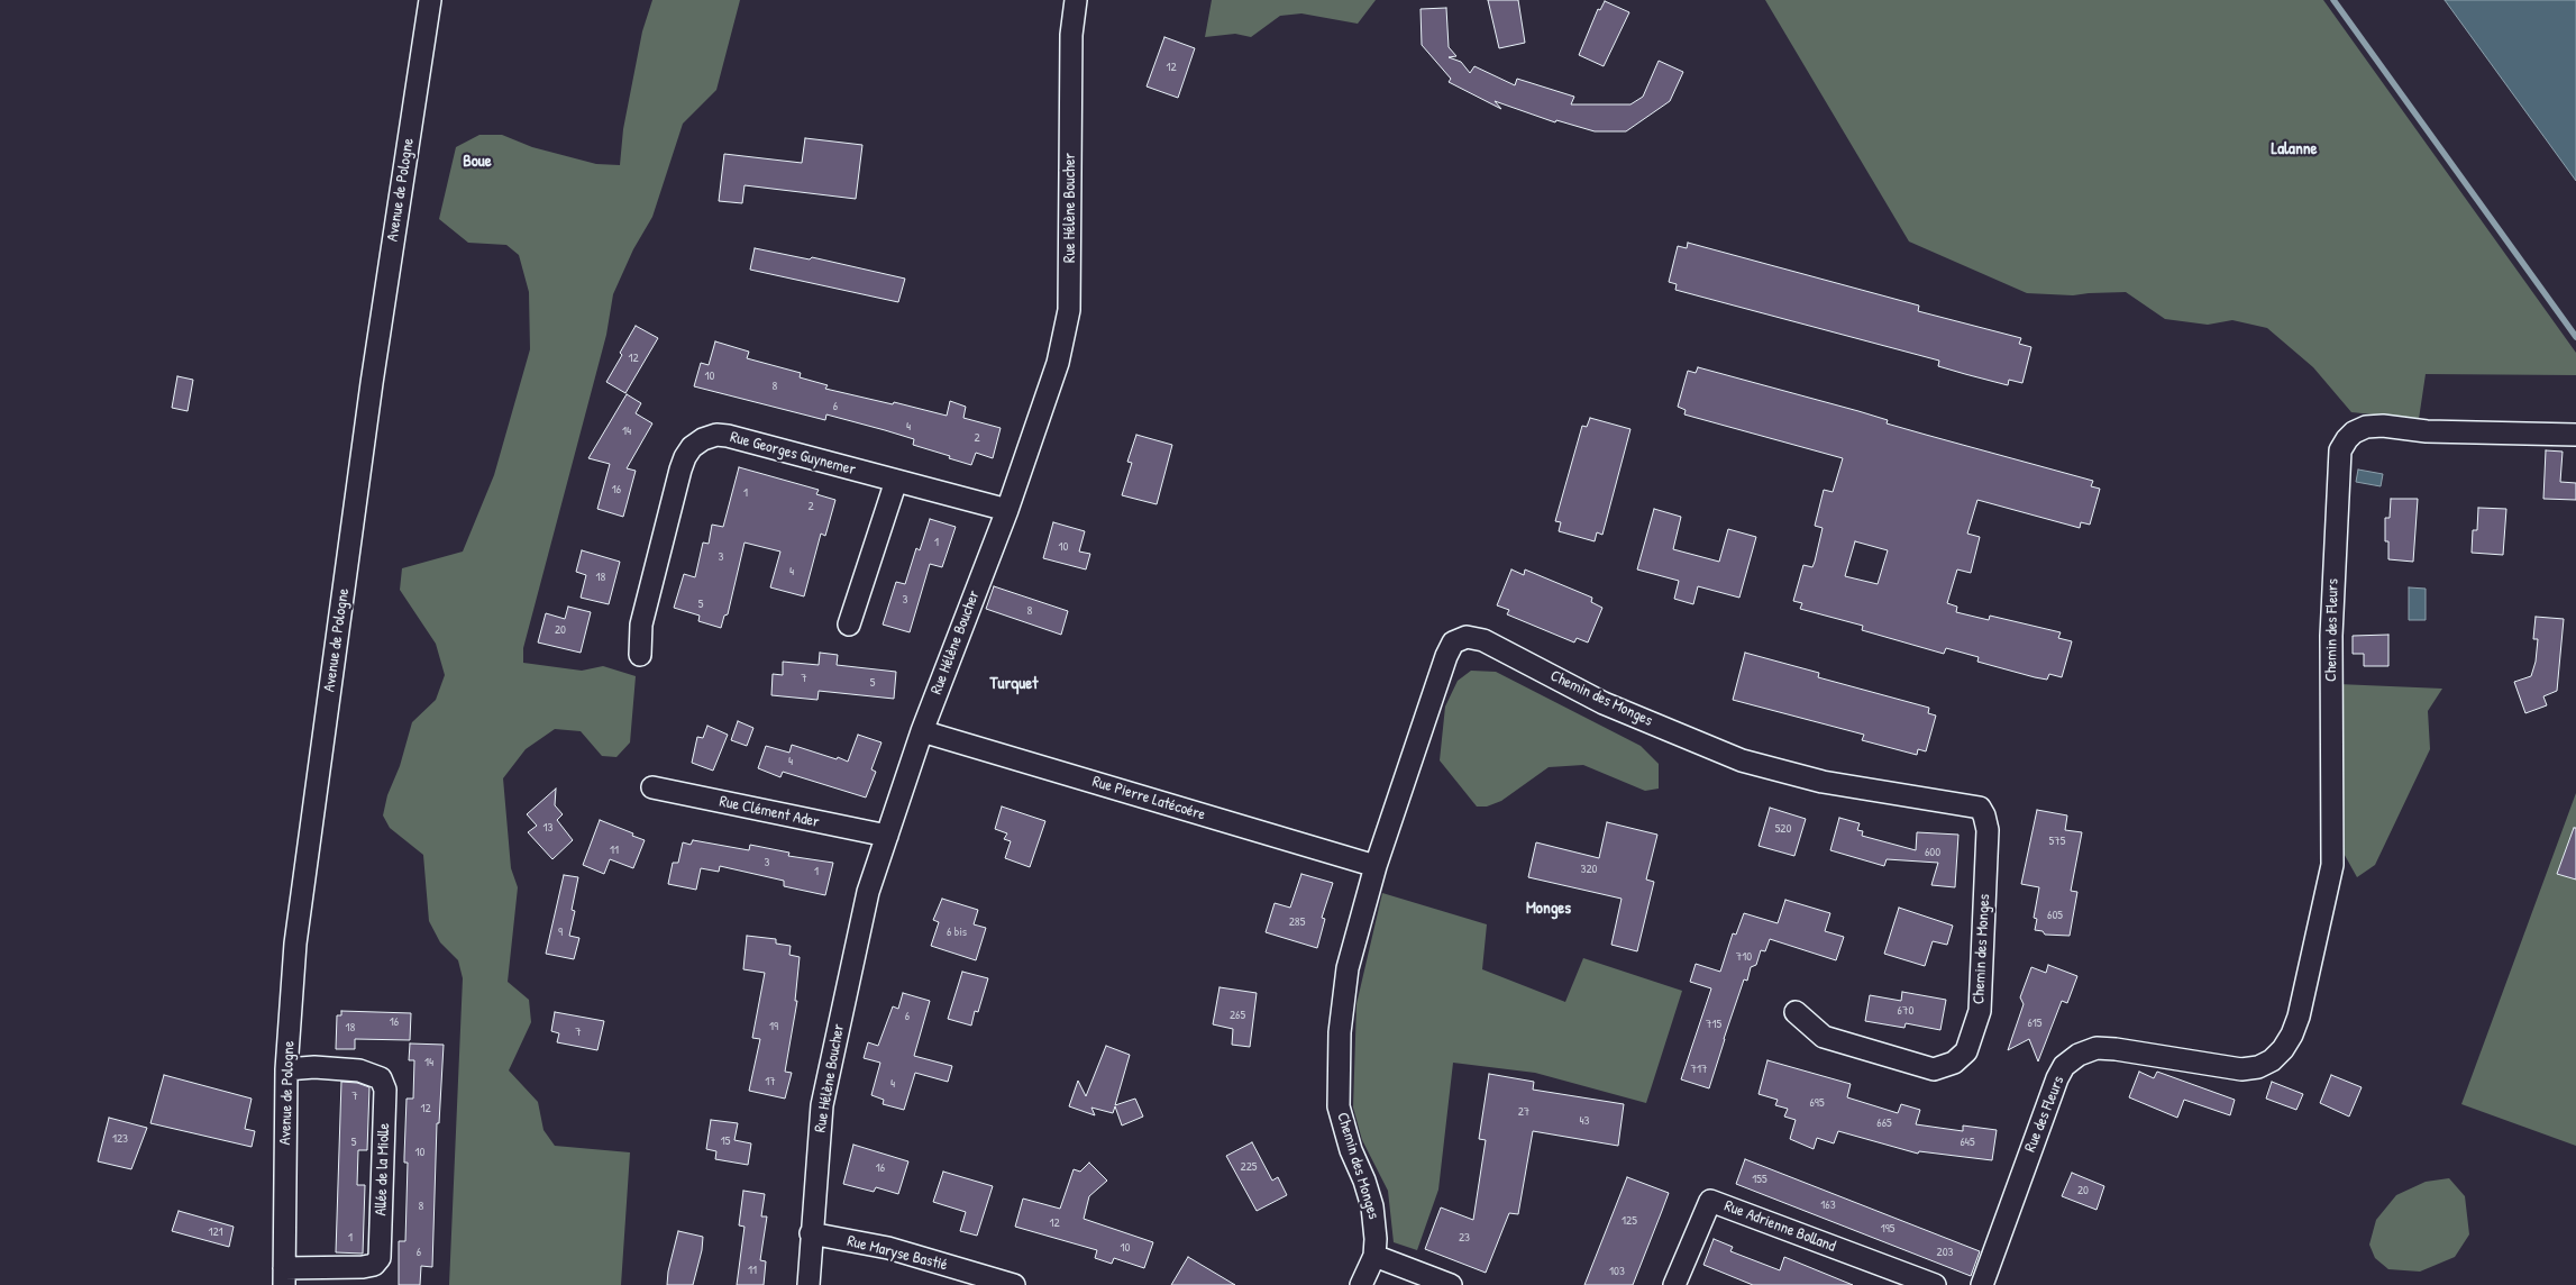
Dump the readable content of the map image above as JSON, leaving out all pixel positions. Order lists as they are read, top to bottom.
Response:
{
  "streets": {
    "street": [
      "Avenue de Pologne",
      "Rue Hélène Boucher",
      "Rue Georges Guynemer",
      "Chemin des Fleurs",
      "Chemin des Monges",
      "Rue Pierre Latécoére",
      "Rue Clément Ader",
      "Rue des Fleurs",
      "Allée de la Miolle",
      "Rue Adrienne Bolland",
      "Rue Maryse Bastié"
    ]
  },
  "crossings": [
    ["Avenue de Pologne", "Allée de la Miolle"],
    ["Rue Hélène Boucher", "Rue Georges Guynemer"],
    ["Rue Hélène Boucher", "Rue Pierre Latécoére"],
    ["Rue Hélène Boucher", "Rue Clément Ader"],
    ["Rue Hélène Boucher", "Rue Maryse Bastié"],
    ["Chemin des Fleurs", "Rue des Fleurs"],
    ["Chemin des Monges", "Rue Pierre Latécoére"]
  ],
  "districts": [
    "Lalanne",
    "Boue",
    "Turquet",
    "Monges"
  ],
  "house_numbers": [
    "12",
    "12",
    "10",
    "8",
    "6",
    "4",
    "14",
    "2",
    "16",
    "1",
    "2",
    "1",
    "10",
    "3",
    "4",
    "18",
    "3",
    "5",
    "8",
    "20",
    "7",
    "5",
    "4",
    "13",
    "520",
    "575",
    "11",
    "600",
    "3",
    "320",
    "1",
    "605",
    "285",
    "9",
    "6 bis",
    "710",
    "670",
    "265",
    "6",
    "16",
    "615",
    "715",
    "19",
    "18",
    "7",
    "14",
    "717",
    "17",
    "4",
    "7",
    "695",
    "12",
    "27",
    "43",
    "665",
    "123",
    "15",
    "5",
    "645",
    "10",
    "225",
    "16",
    "155",
    "20",
    "163",
    "8",
    "125",
    "12",
    "195",
    "121",
    "1",
    "23",
    "10",
    "6",
    "203",
    "11",
    "103"
  ]
}
